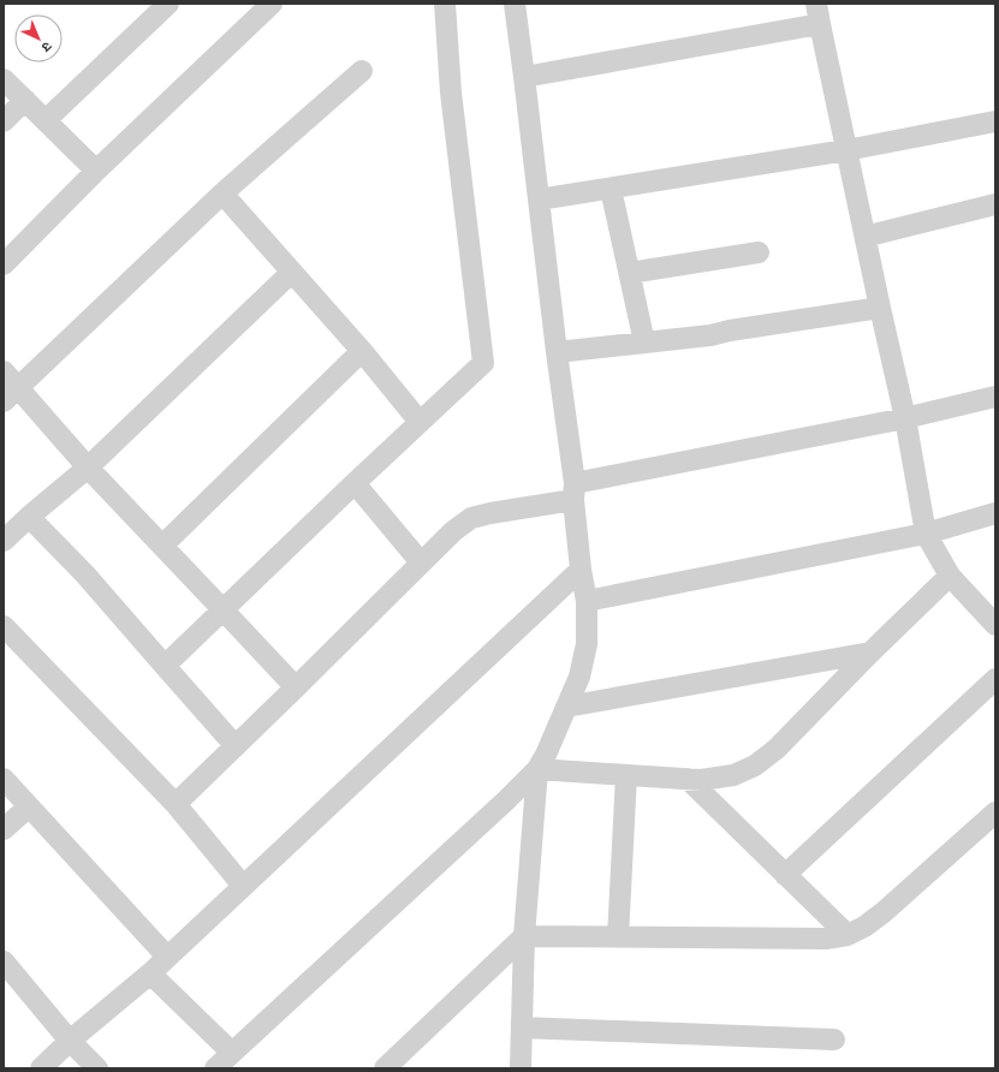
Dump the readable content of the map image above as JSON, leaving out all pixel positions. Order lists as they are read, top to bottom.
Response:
{
  "north": "bottom right"
}
